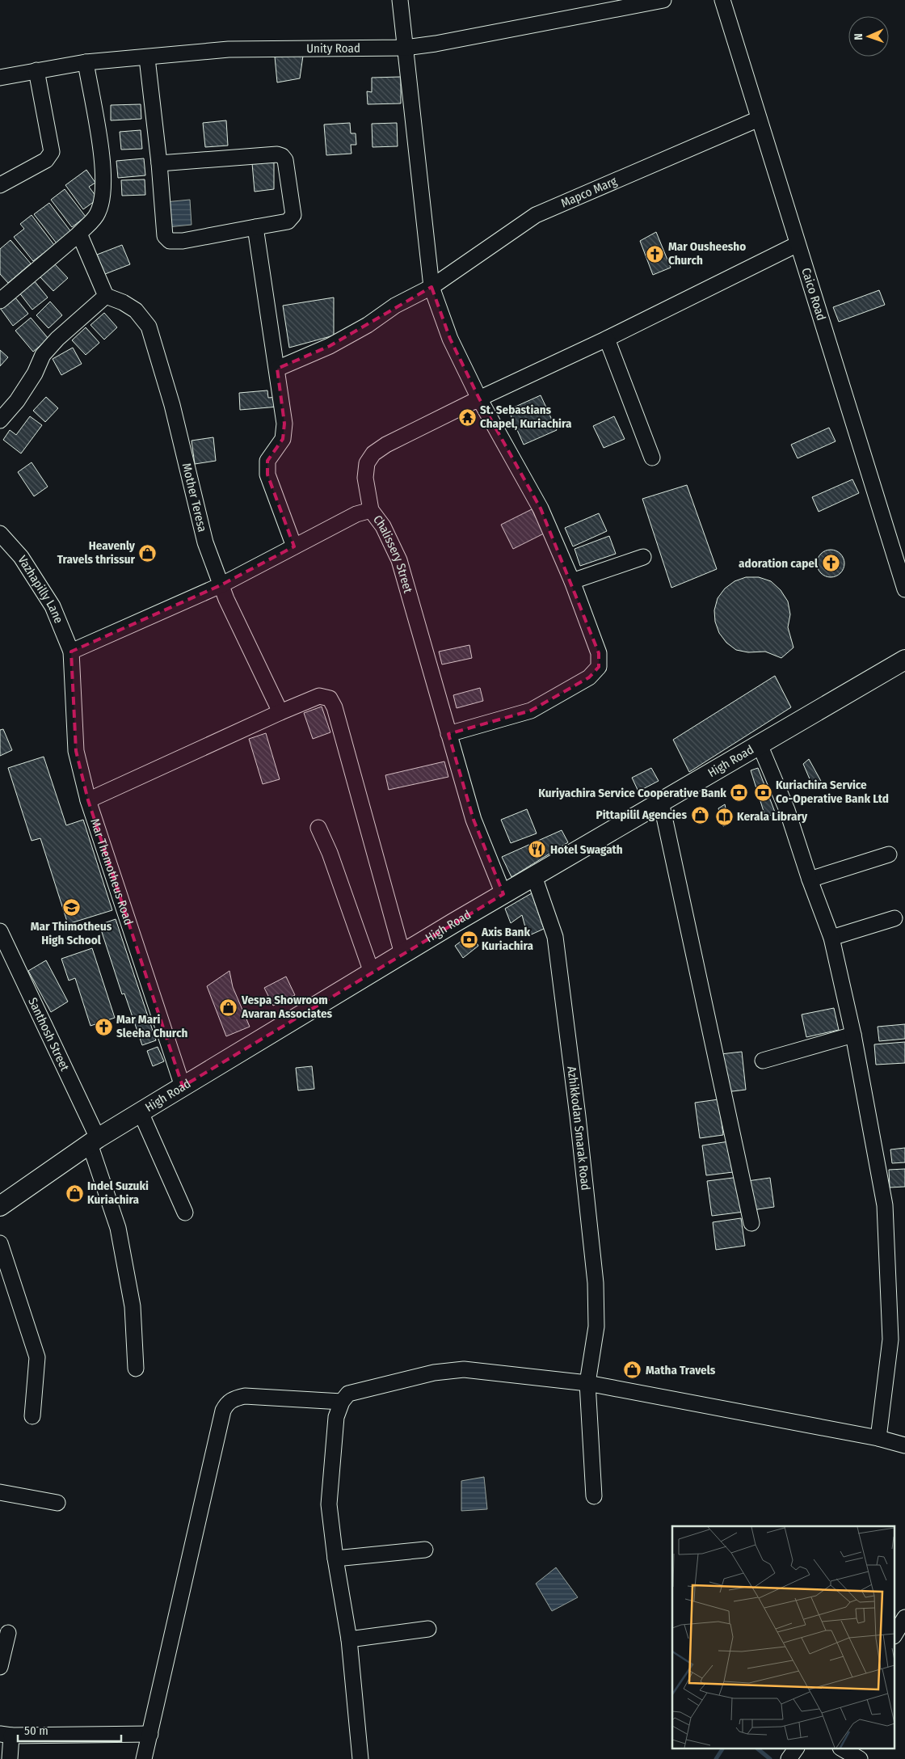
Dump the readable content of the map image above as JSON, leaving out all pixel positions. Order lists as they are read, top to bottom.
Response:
{
  "streets": {
    "main road": ["High Road"],
    "street": [
      "Unity Road",
      "Mapco Marg",
      "Caico Road",
      "Mother Teresa",
      "Chalissery Street",
      "Vazhapilly Lane",
      "Mar Themotheus Road",
      "Santhosh Street",
      "Azhikkodan Smarak Road"
    ]
  },
  "crossings": [
    ["Mapco Marg", "Caico Road"],
    ["Mother Teresa", "Chalissery Street"],
    ["Chalissery Street", "Vazhapilly Lane"],
    ["Chalissery Street", "High Road"],
    ["Chalissery Street", "Mar Themotheus Road"],
    ["Vazhapilly Lane", "Mar Themotheus Road"],
    ["High Road", "Mar Themotheus Road"],
    ["High Road", "Santhosh Street"],
    ["High Road", "Azhikkodan Smarak Road"]
  ],
  "places": {
    "church": ["Mar Ousheesho Church", "adoration capel", "Mar Mari Sleeha Church"],
    "temple": ["St. Sebastians Chapel, Kuriachira"],
    "shop": [
      "Heavenly Travels thrissur",
      "Pittapilil Agencies",
      "Vespa Showroom Avaran Associates",
      "Indel Suzuki Kuriachira",
      "Matha Travels"
    ],
    "bank": ["Kuriachira Service Co-Operative Bank Ltd", "Kuriyachira Service Cooperative Bank", "Axis Bank Kuriachira"],
    "library": ["Kerala Library"],
    "restaurant": ["Hotel Swagath"],
    "school or university": ["Mar Thimotheus High School"]
  },
  "scale_bar": "50 m",
  "north": "left"
}
